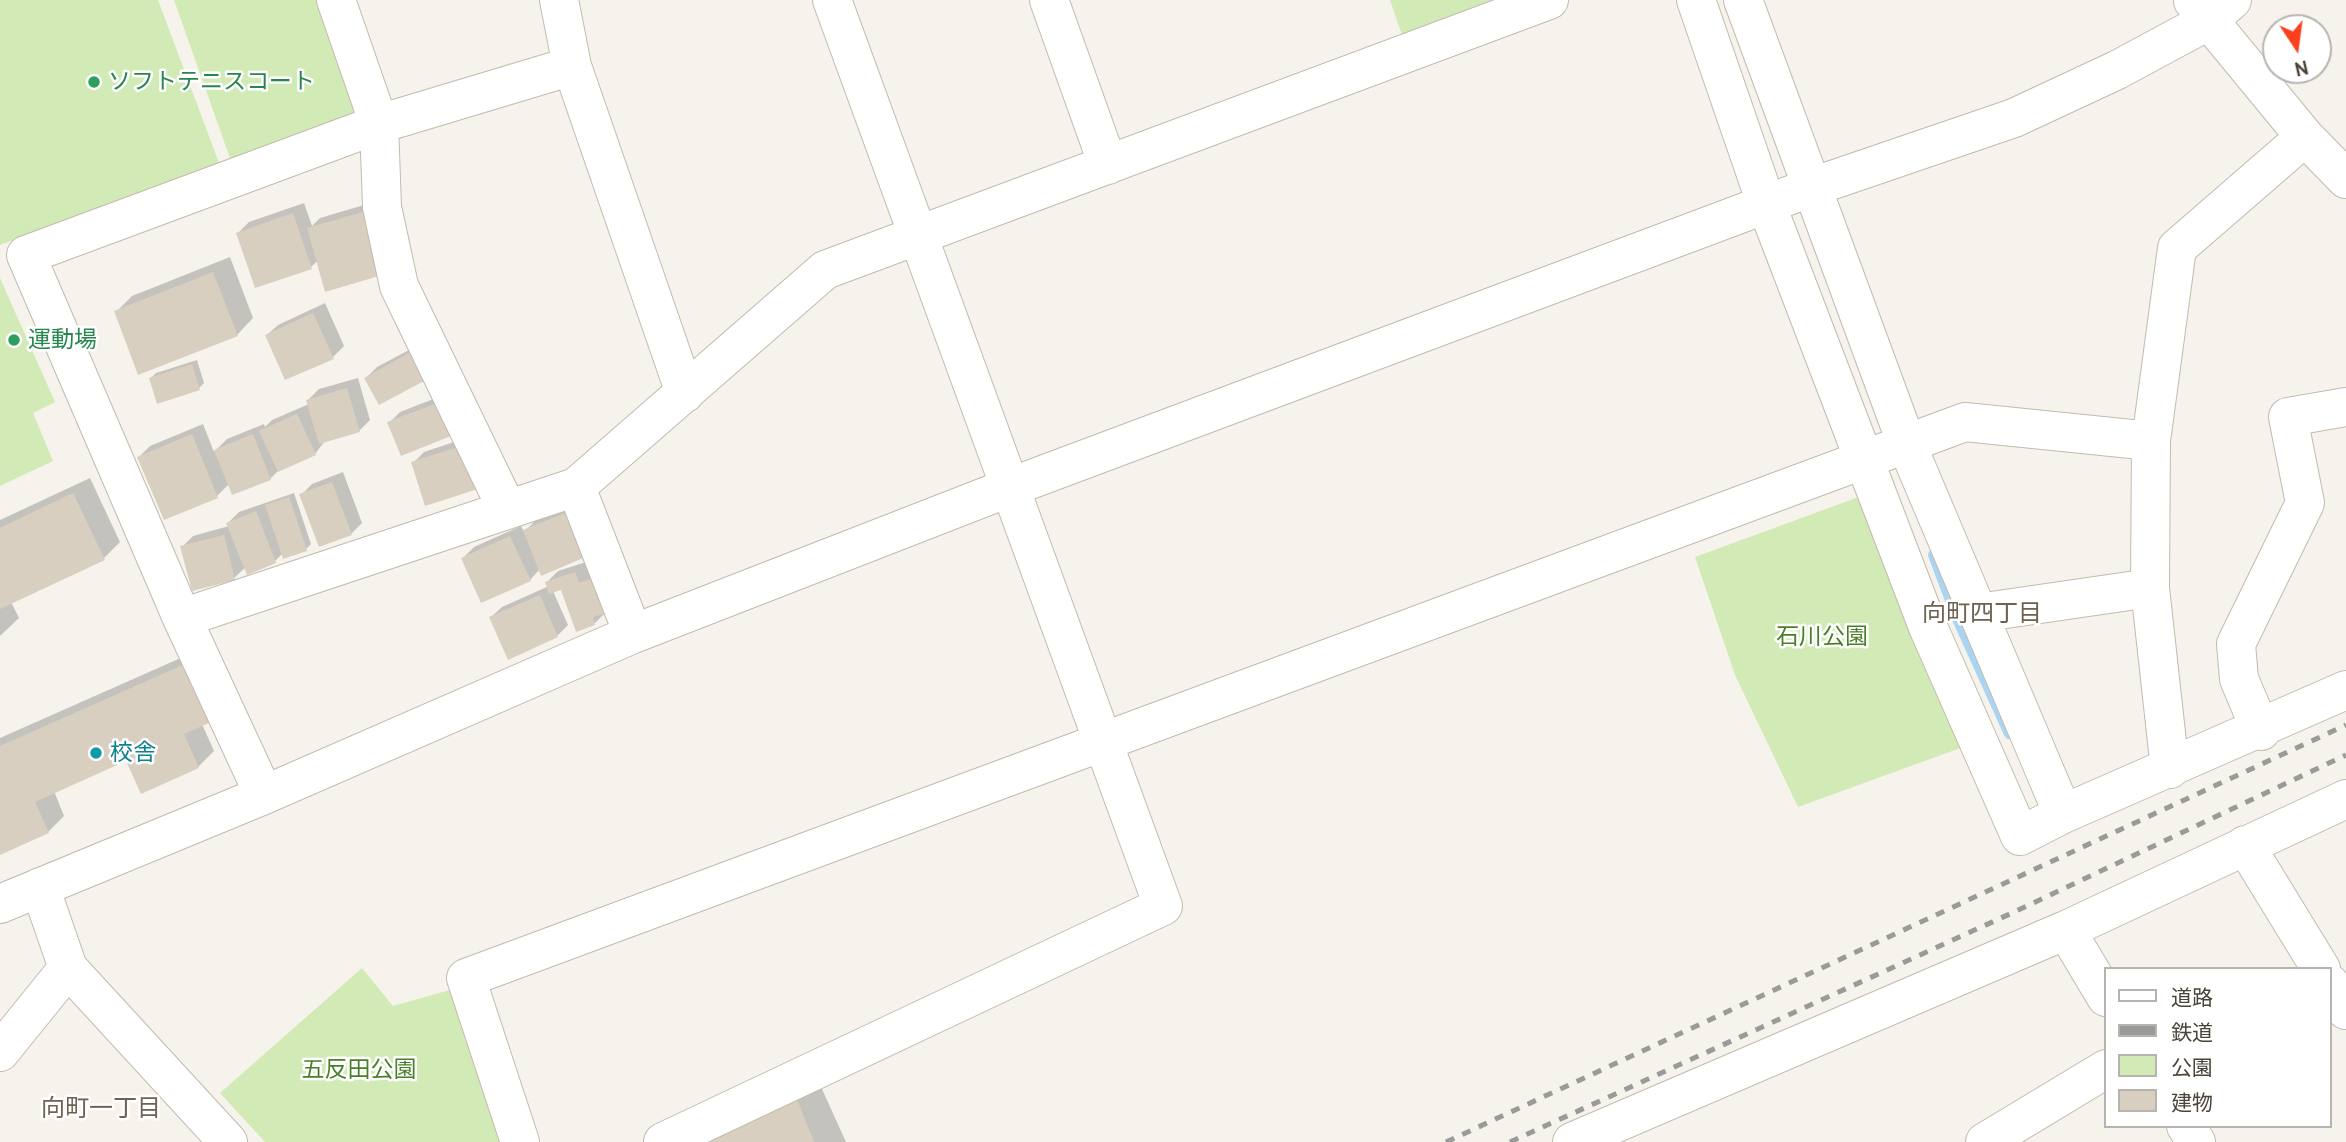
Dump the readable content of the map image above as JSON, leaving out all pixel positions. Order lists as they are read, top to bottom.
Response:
{
  "districts": ["向町四丁目", "向町一丁目"],
  "parks": ["石川公園", "五反田公園"],
  "places": ["ソフトテニスコート", "運動場", "校舎"],
  "legend": [
    "道路",
    "鉄道",
    "公園",
    "建物"
  ],
  "north": "bottom"
}
